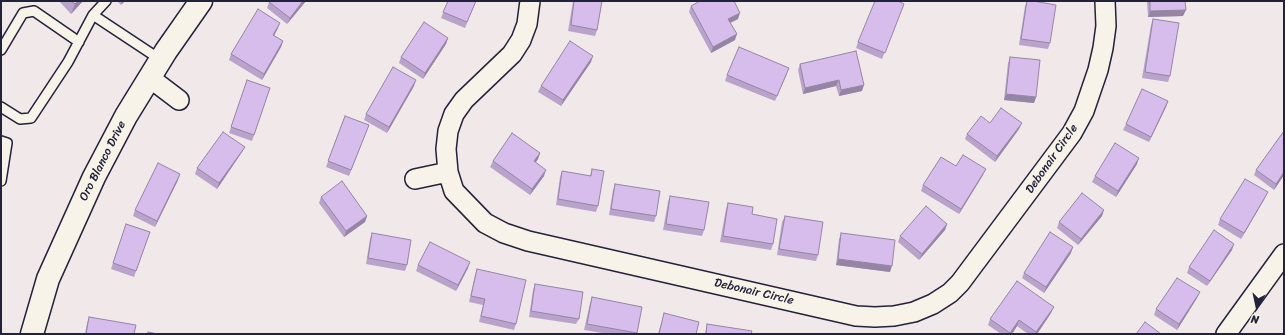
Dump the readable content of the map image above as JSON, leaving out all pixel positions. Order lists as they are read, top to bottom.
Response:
{
  "streets": {
    "street": ["Debonair Circle", "Oro Blanco Drive"]
  },
  "north": "bottom"
}
